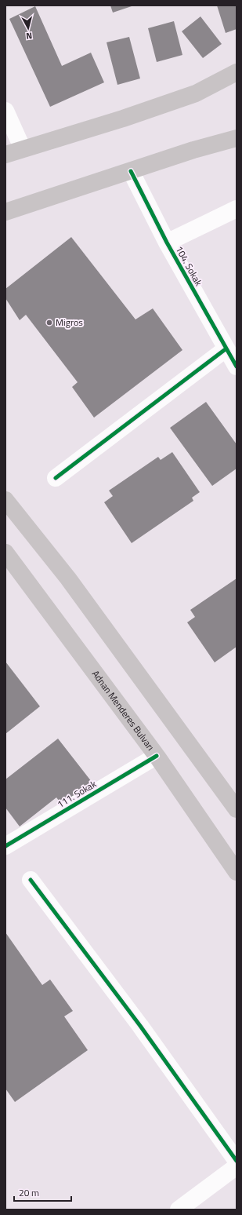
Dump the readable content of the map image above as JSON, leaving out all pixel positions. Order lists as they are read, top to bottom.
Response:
{
  "streets": {
    "main road": ["Adnan Menderes Bulvarı"],
    "street": ["104. Sokak", "111. Sokak"]
  },
  "crossings": [
    ["Adnan Menderes Bulvarı", "111. Sokak"]
  ],
  "places": ["Migros"],
  "scale_bar": "20 m",
  "north": "bottom"
}
